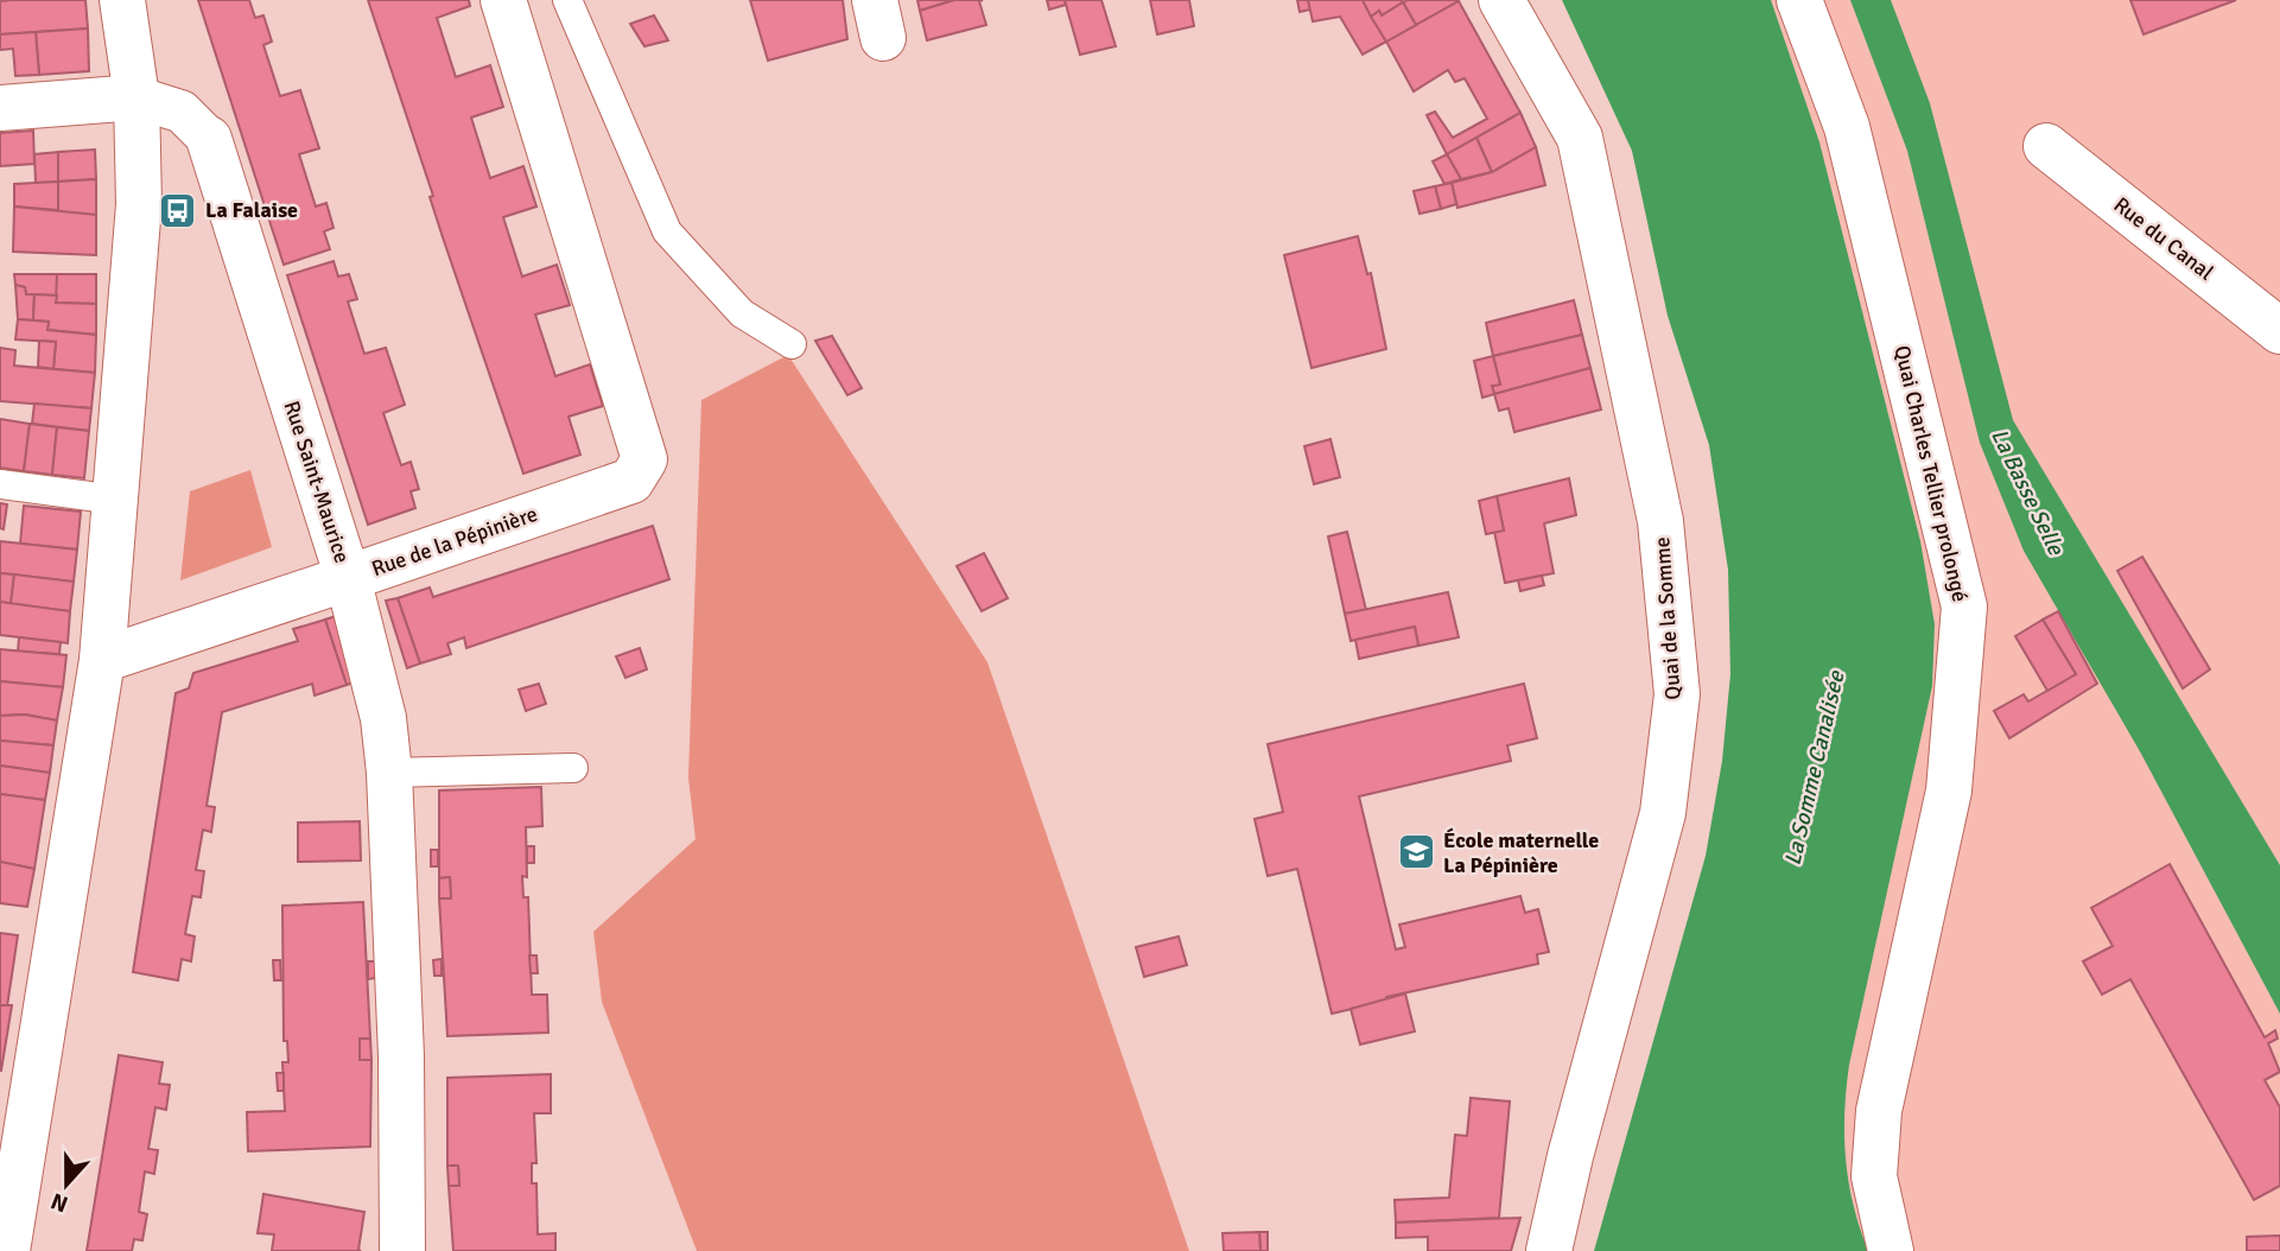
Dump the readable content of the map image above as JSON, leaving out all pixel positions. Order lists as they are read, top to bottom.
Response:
{
  "streets": {
    "street": [
      "Rue du Canal",
      "Quai Charles Tellier prolongé",
      "Rue Saint-Maurice",
      "Rue de la Pépinière",
      "Quai de la Somme"
    ]
  },
  "crossings": [
    ["Rue Saint-Maurice", "Rue de la Pépinière"]
  ],
  "water": ["La Basse Selle", "La Somme Canalisée"],
  "places": {
    "bus stop": ["La Falaise"],
    "school or university": ["École maternelle La Pépinière"]
  },
  "north": "bottom"
}
